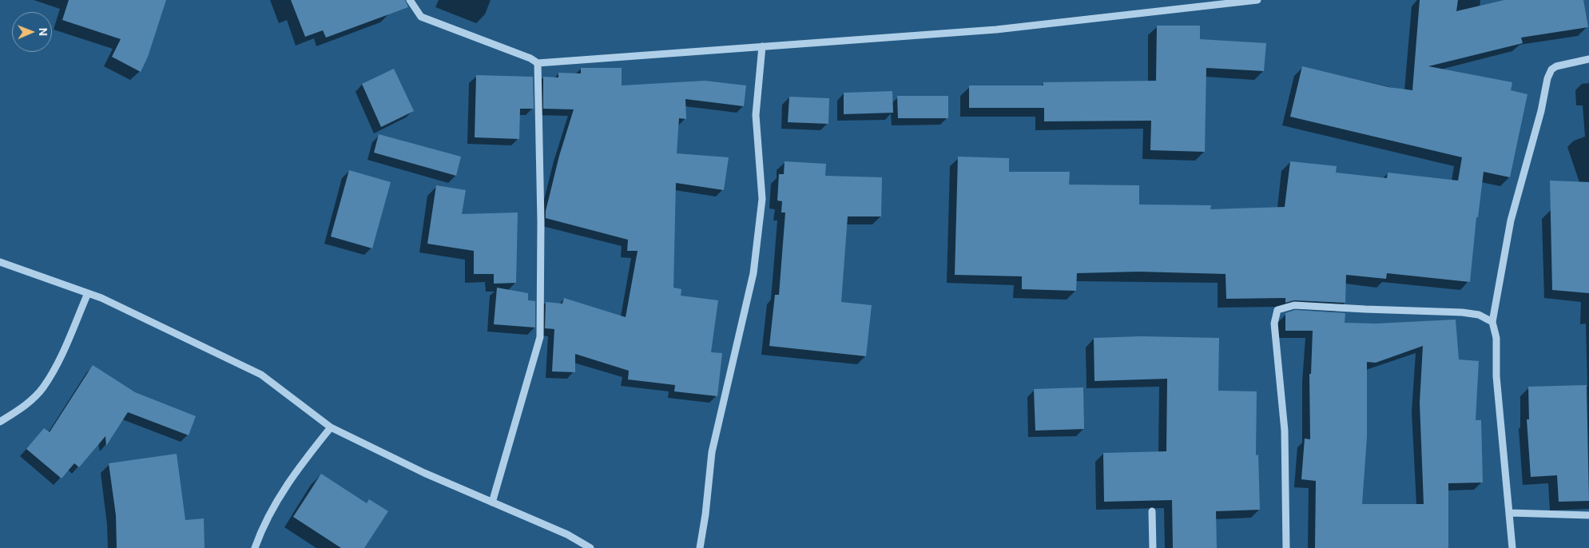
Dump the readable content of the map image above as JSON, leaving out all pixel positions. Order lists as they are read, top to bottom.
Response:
{
  "north": "right"
}
